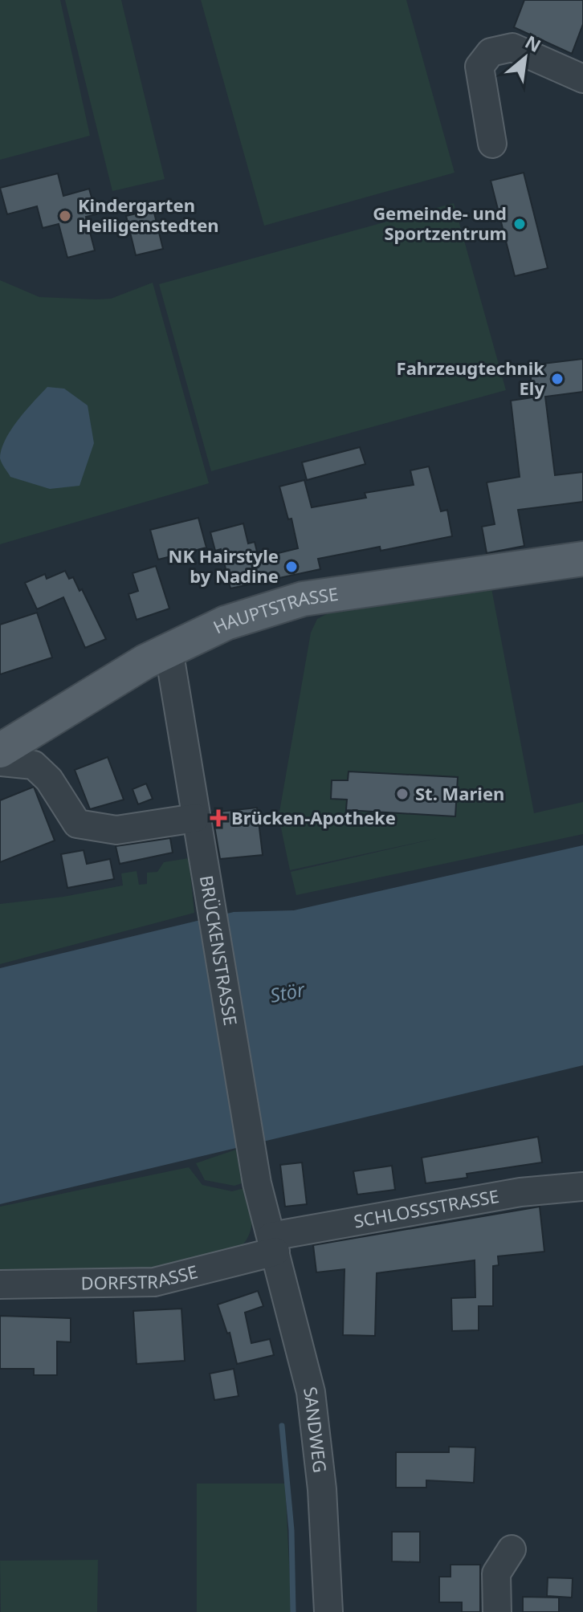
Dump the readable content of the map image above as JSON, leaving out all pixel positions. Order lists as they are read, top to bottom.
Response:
{
  "streets": {
    "main road": ["HAUPTSTRASSE"],
    "street": [
      "BRÜCKENSTRASSE",
      "SCHLOSSSTRASSE",
      "DORFSTRASSE",
      "SANDWEG"
    ]
  },
  "crossings": [
    ["HAUPTSTRASSE", "BRÜCKENSTRASSE"],
    ["BRÜCKENSTRASSE", "SCHLOSSSTRASSE"],
    ["BRÜCKENSTRASSE", "DORFSTRASSE"],
    ["BRÜCKENSTRASSE", "SANDWEG"],
    ["SCHLOSSSTRASSE", "DORFSTRASSE"],
    ["SCHLOSSSTRASSE", "SANDWEG"],
    ["DORFSTRASSE", "SANDWEG"]
  ],
  "water": ["Stör"],
  "places": {
    "other": [
      "Kindergarten Heiligenstedten",
      "Gemeinde- und Sportzentrum",
      "Fahrzeugtechnik Ely",
      "NK Hairstyle by Nadine",
      "St. Marien"
    ],
    "health": ["Brücken-Apotheke"]
  },
  "north": "top right"
}
